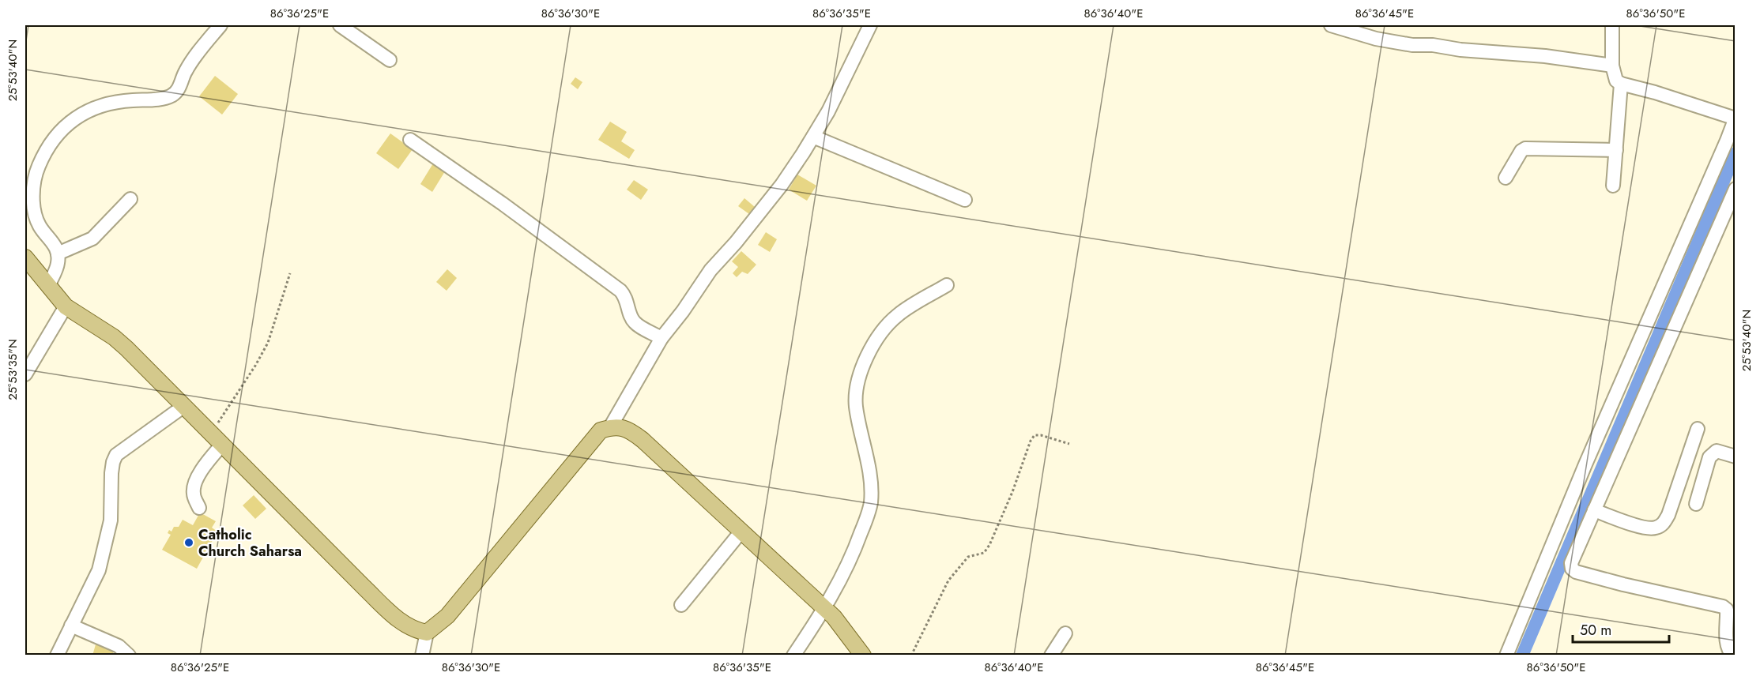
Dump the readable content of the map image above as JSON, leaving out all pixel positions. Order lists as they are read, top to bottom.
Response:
{
  "places": ["Catholic Church Saharsa"],
  "scale_bar": "50 m",
  "coordinates": [
    "86°36'25\"E",
    "86°36'30\"E",
    "86°36'35\"E",
    "86°36'40\"E",
    "86°36'45\"E",
    "86°36'50\"E",
    "25°53'40\"N",
    "25°53'35\"N"
  ]
}
